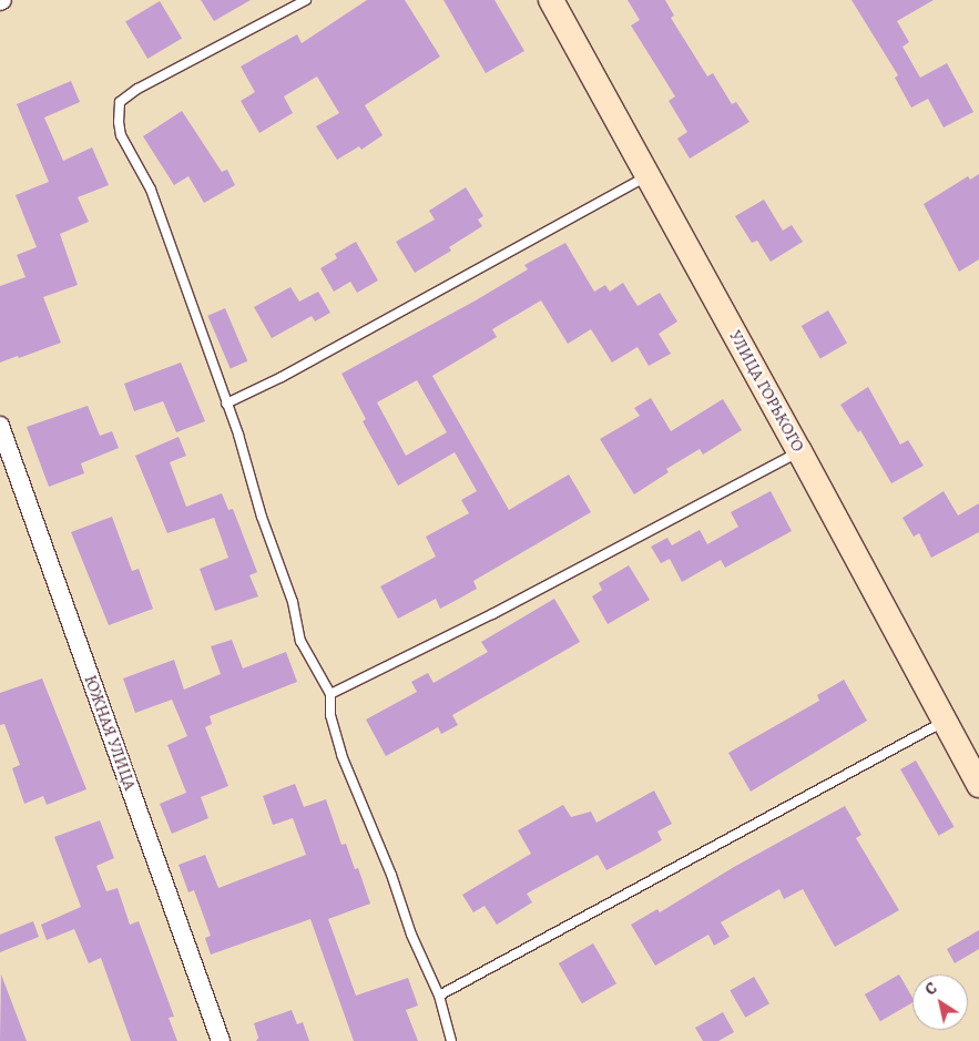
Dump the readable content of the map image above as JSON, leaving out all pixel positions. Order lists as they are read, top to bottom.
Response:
{
  "streets": {
    "street": ["УЛИЦА ГОРЬКОГО", "ЮЖНАЯ УЛИЦА"]
  },
  "north": "top left"
}
